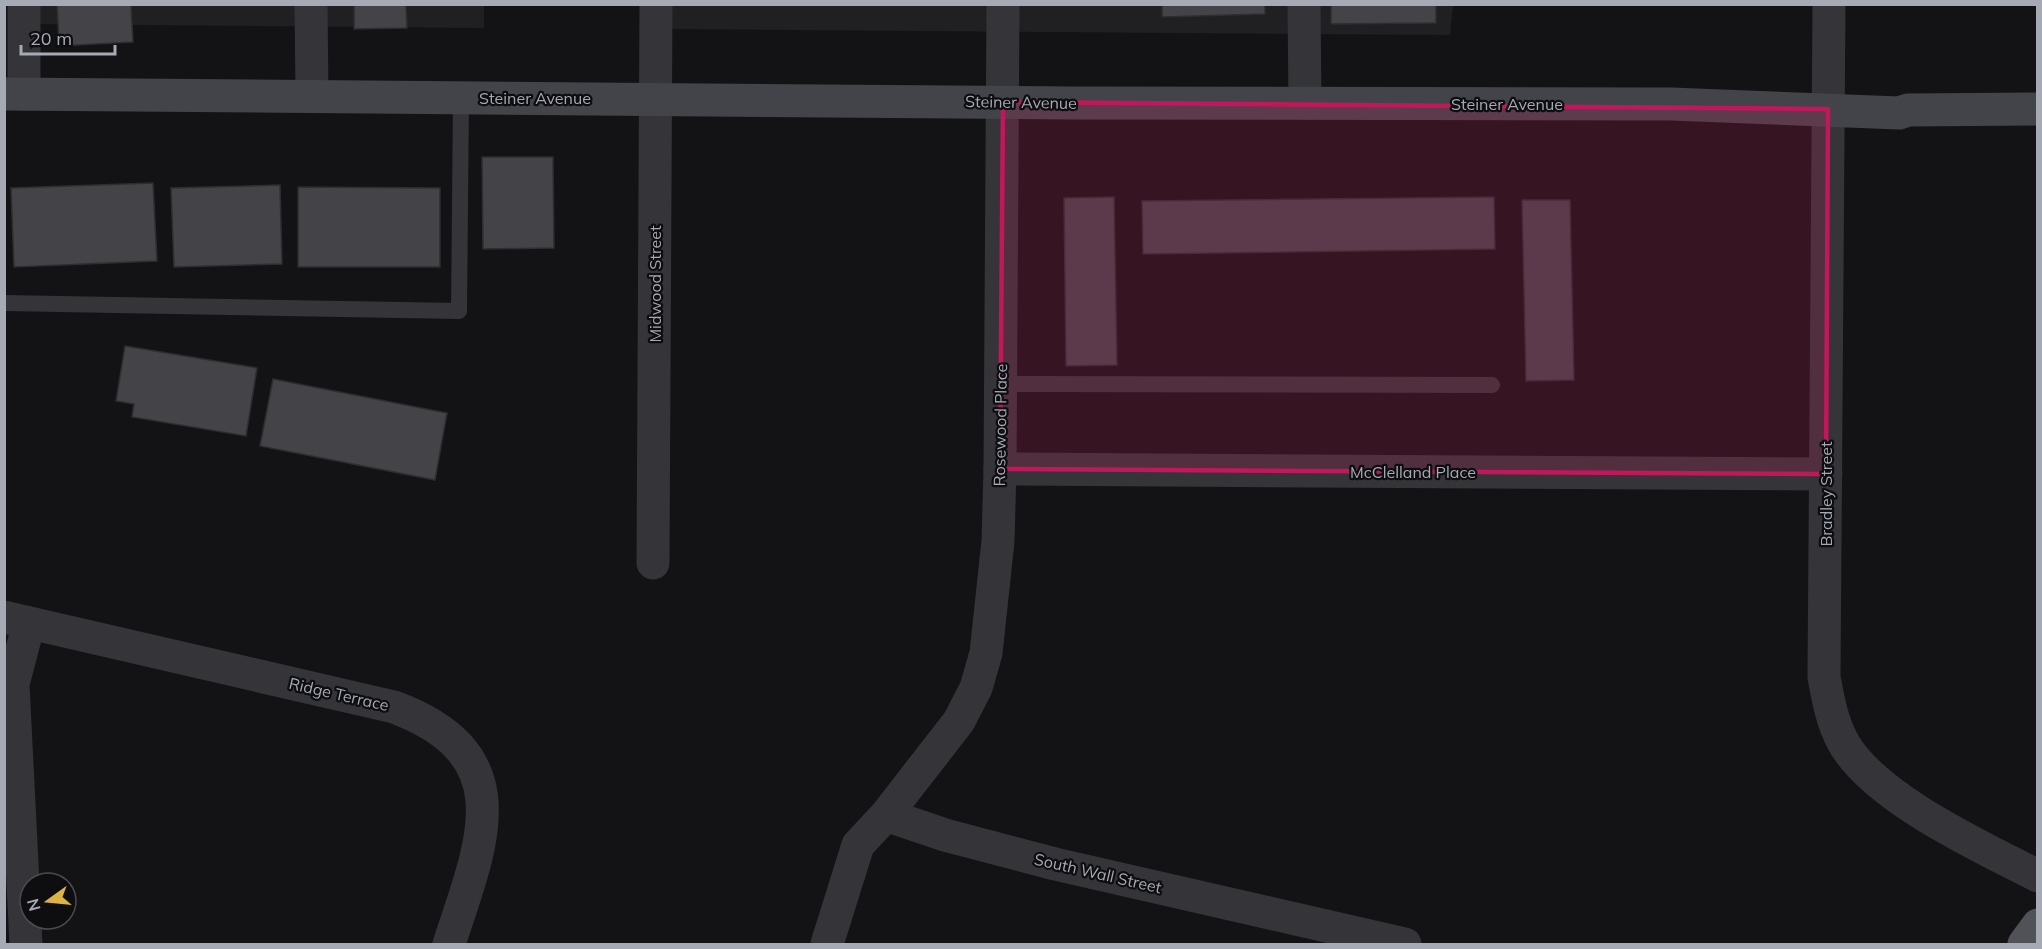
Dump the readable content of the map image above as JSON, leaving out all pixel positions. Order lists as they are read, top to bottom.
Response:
{
  "streets": {
    "street": [
      "Steiner Avenue",
      "Midwood Street",
      "Rosewood Place",
      "McClelland Place",
      "Bradley Street",
      "Ridge Terrace",
      "South Wall Street"
    ]
  },
  "crossings": [
    ["Steiner Avenue", "Midwood Street"],
    ["Steiner Avenue", "Rosewood Place"],
    ["Steiner Avenue", "Bradley Street"],
    ["Rosewood Place", "McClelland Place"],
    ["Rosewood Place", "South Wall Street"],
    ["McClelland Place", "Bradley Street"]
  ],
  "scale_bar": "20 m",
  "north": "left"
}
